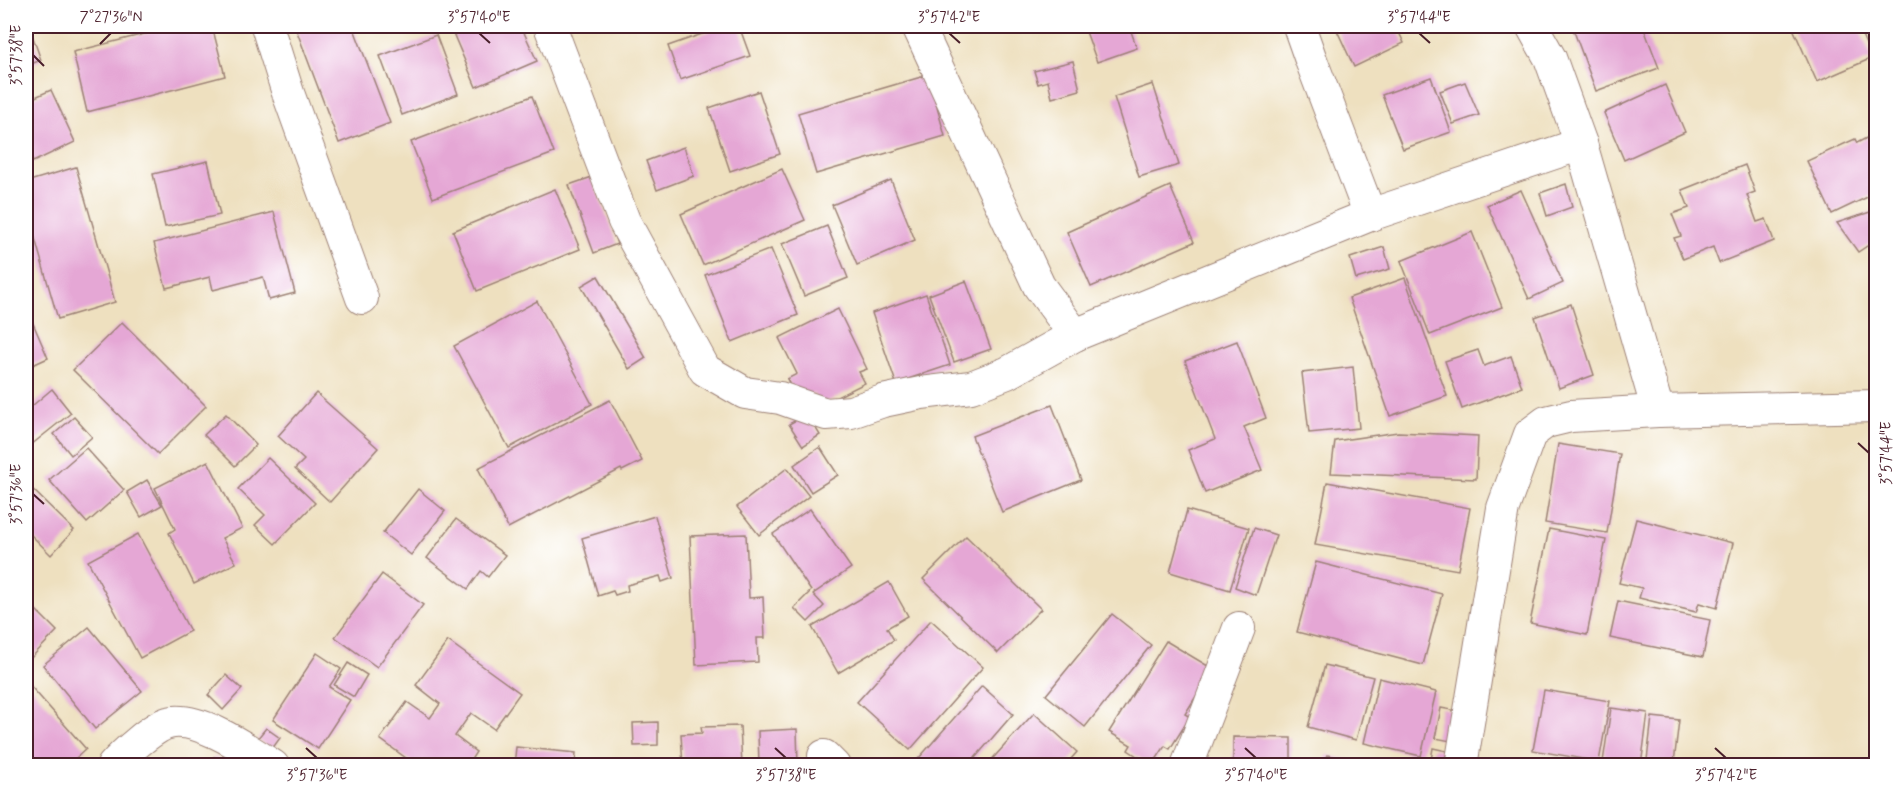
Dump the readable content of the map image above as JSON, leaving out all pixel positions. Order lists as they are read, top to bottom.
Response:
{
  "coordinates": [
    "7°27'36\"N",
    "3°57'40\"E",
    "3°57'42\"E",
    "3°57'44\"E",
    "3°57'38\"E",
    "3°57'36\"E"
  ]
}
